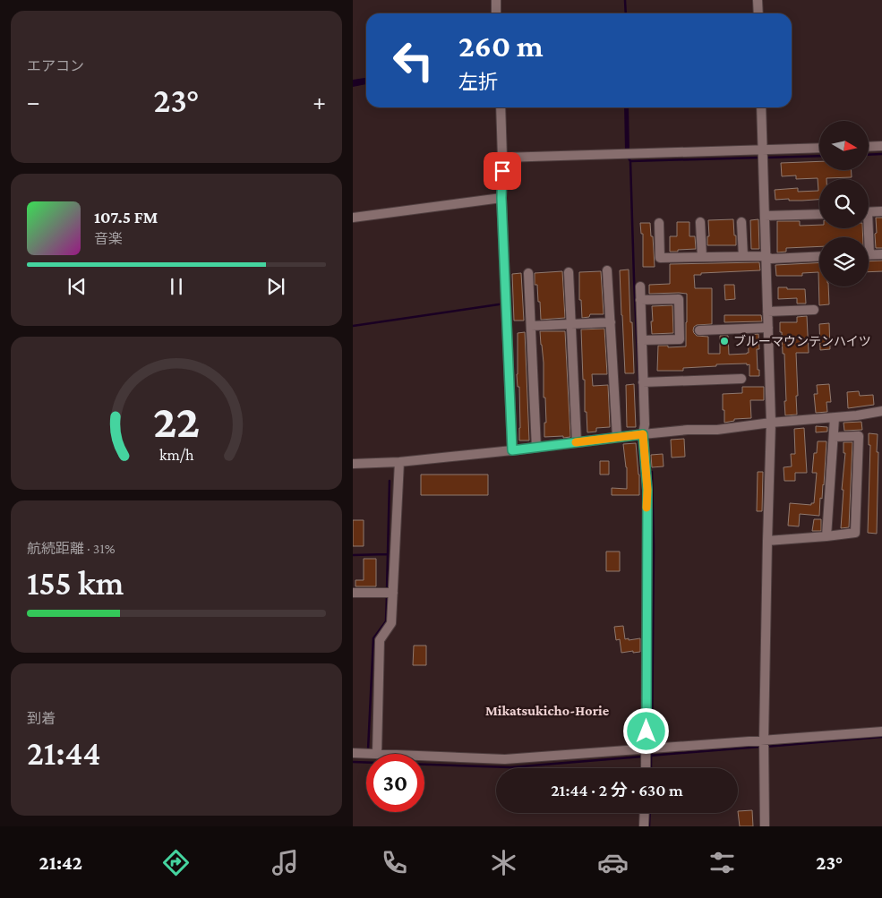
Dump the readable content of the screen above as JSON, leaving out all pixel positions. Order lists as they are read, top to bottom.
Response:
{
  "districts": ["Mikatsukicho-Horie"],
  "places": ["ブルーマウンテンハイツ"],
  "north": "right",
  "page": {
    "tile": [
      "エアコン",
      ["航続距離 · 31%", "155 km"],
      ["到着", "21:44"]
    ],
    "turn": ["260 m", "左折"],
    "heat": ["−", "23°", "+"],
    "song": ["107.5 FM", "音楽"],
    "limit": "30",
    "trip": "21:44 · 2 分 · 630 m",
    "tabs": ["21:42", "23°"],
    "gauge": ["22", "km/h"]
  }
}
